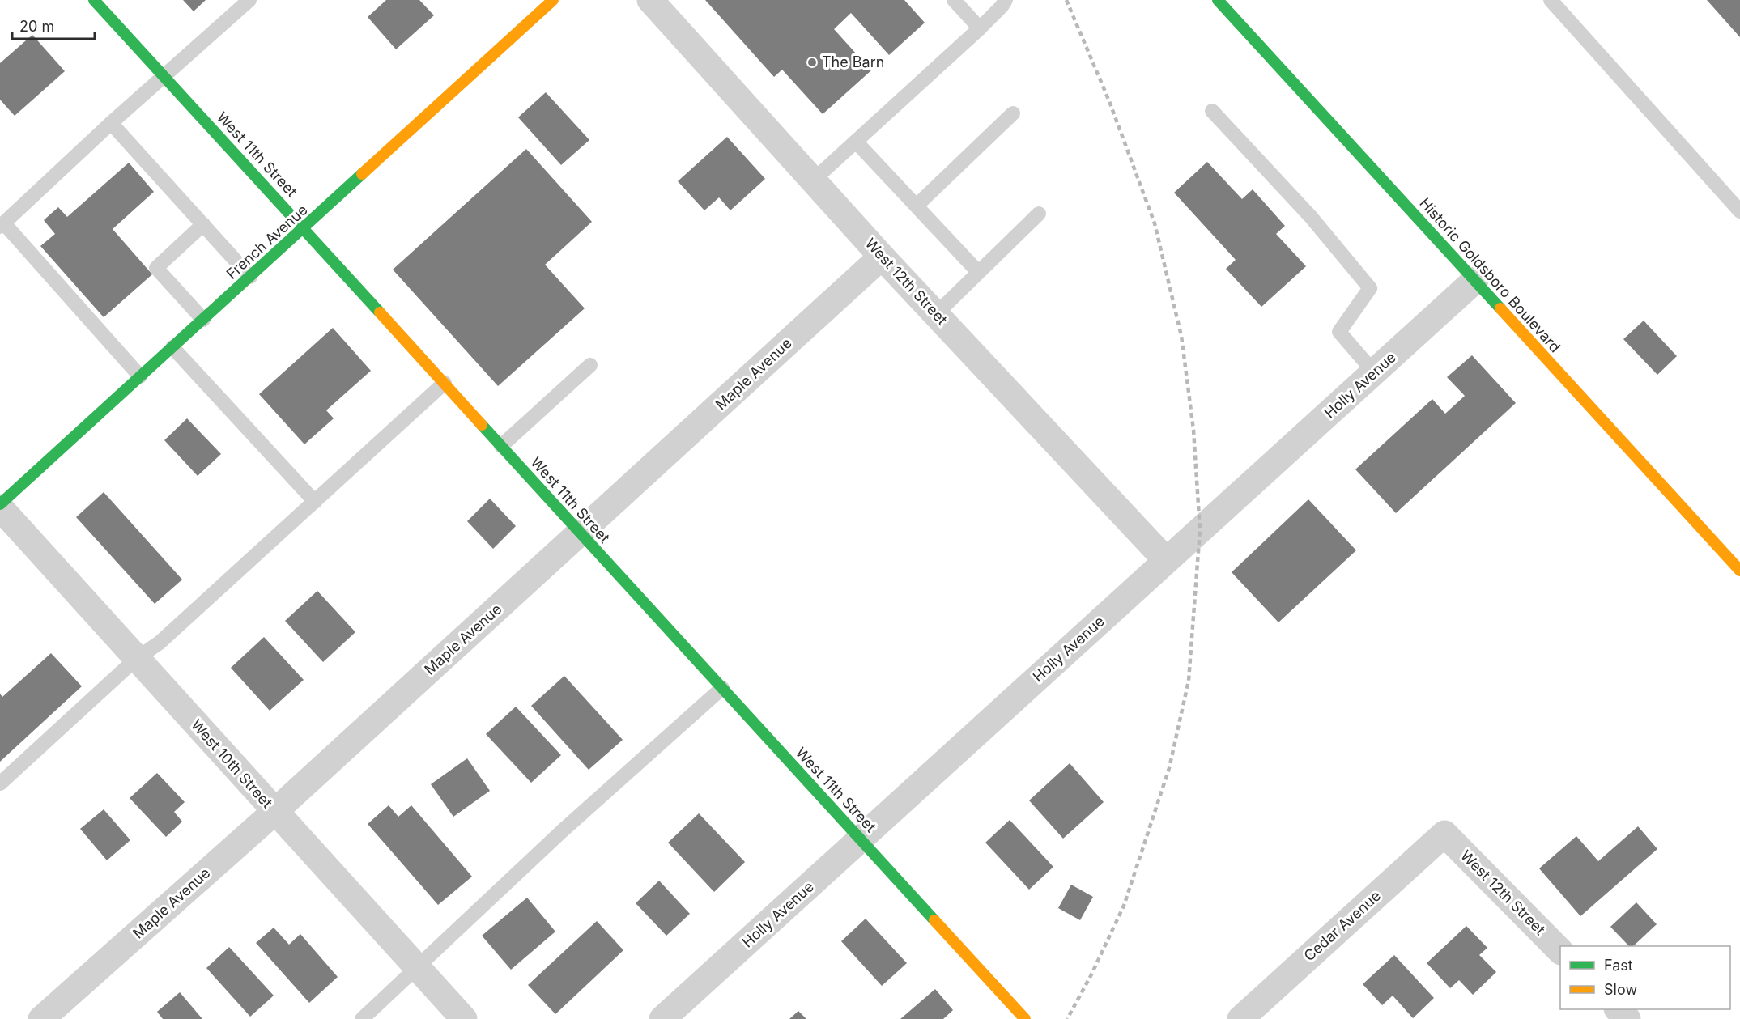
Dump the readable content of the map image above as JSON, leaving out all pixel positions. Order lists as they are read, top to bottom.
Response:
{
  "streets": {
    "street": [
      "West 11th Street",
      "French Avenue",
      "Historic Goldsboro Boulevard",
      "West 12th Street",
      "Maple Avenue",
      "Holly Avenue",
      "West 10th Street",
      "Cedar Avenue"
    ]
  },
  "crossings": [
    ["West 11th Street", "French Avenue"],
    ["West 11th Street", "Maple Avenue"],
    ["West 11th Street", "Holly Avenue"],
    ["Historic Goldsboro Boulevard", "Holly Avenue"],
    ["West 12th Street", "Maple Avenue"],
    ["West 12th Street", "Holly Avenue"],
    ["West 12th Street", "Cedar Avenue"],
    ["Maple Avenue", "West 10th Street"]
  ],
  "places": ["The Barn"],
  "legend": ["Fast", "Slow"],
  "scale_bar": "20 m"
}
